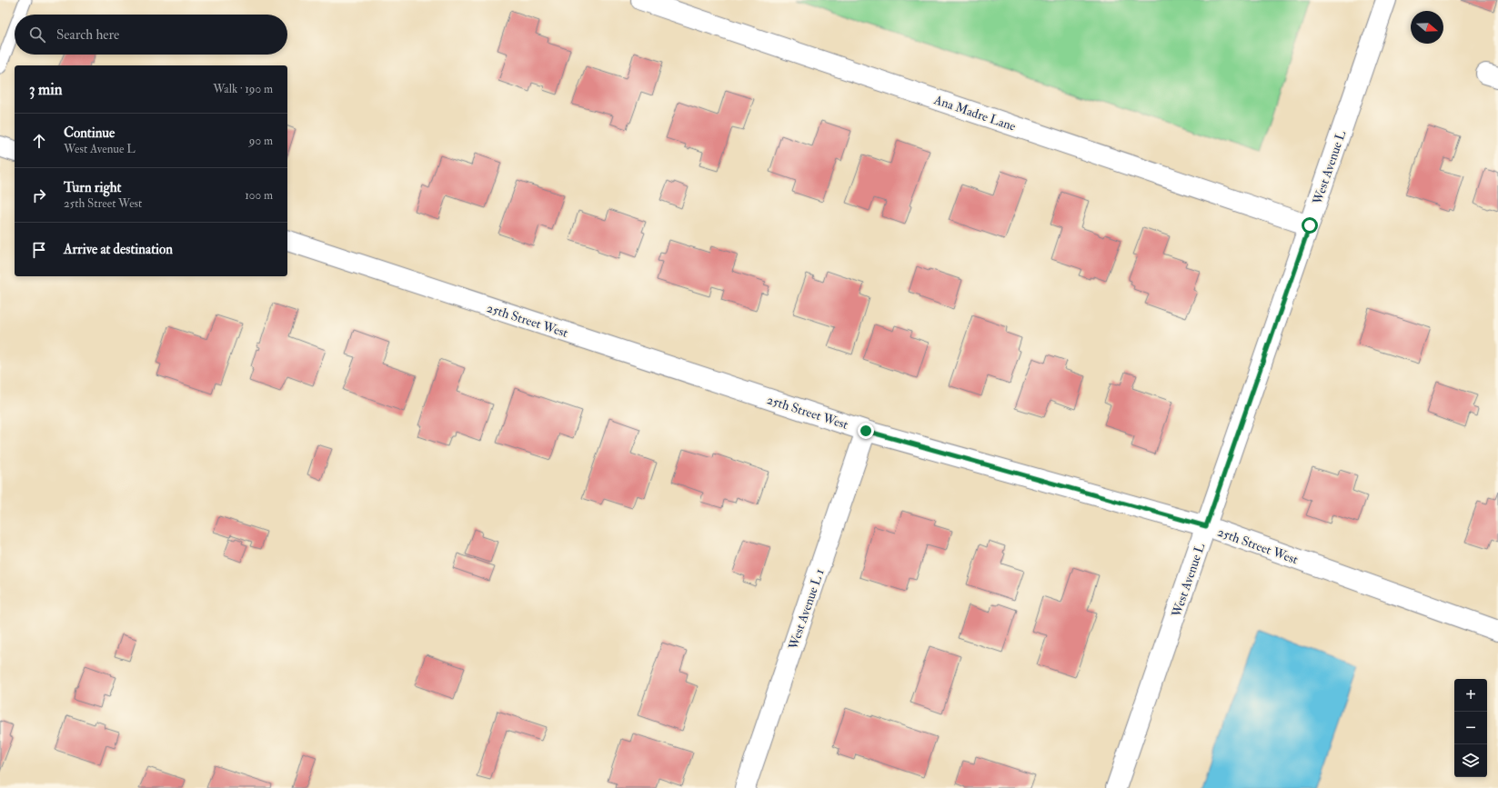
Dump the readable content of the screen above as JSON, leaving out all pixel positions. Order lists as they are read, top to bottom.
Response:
{
  "streets": {
    "street": [
      "Ana Madre Lane",
      "West Avenue L",
      "25th Street West",
      "West Avenue L 1"
    ]
  },
  "crossings": [
    ["Ana Madre Lane", "West Avenue L"],
    ["West Avenue L", "25th Street West"],
    ["25th Street West", "West Avenue L 1"]
  ],
  "north": "right",
  "page": {
    "search": "Search here",
    "heading": ["3 min", "Walk · 190 m"],
    "list": [
      ["Continue", "West Avenue L", "90 m"],
      ["Turn right", "25th Street West", "100 m"],
      "Arrive at destination"
    ],
    "map_buttons": ["+", "−"]
  }
}
